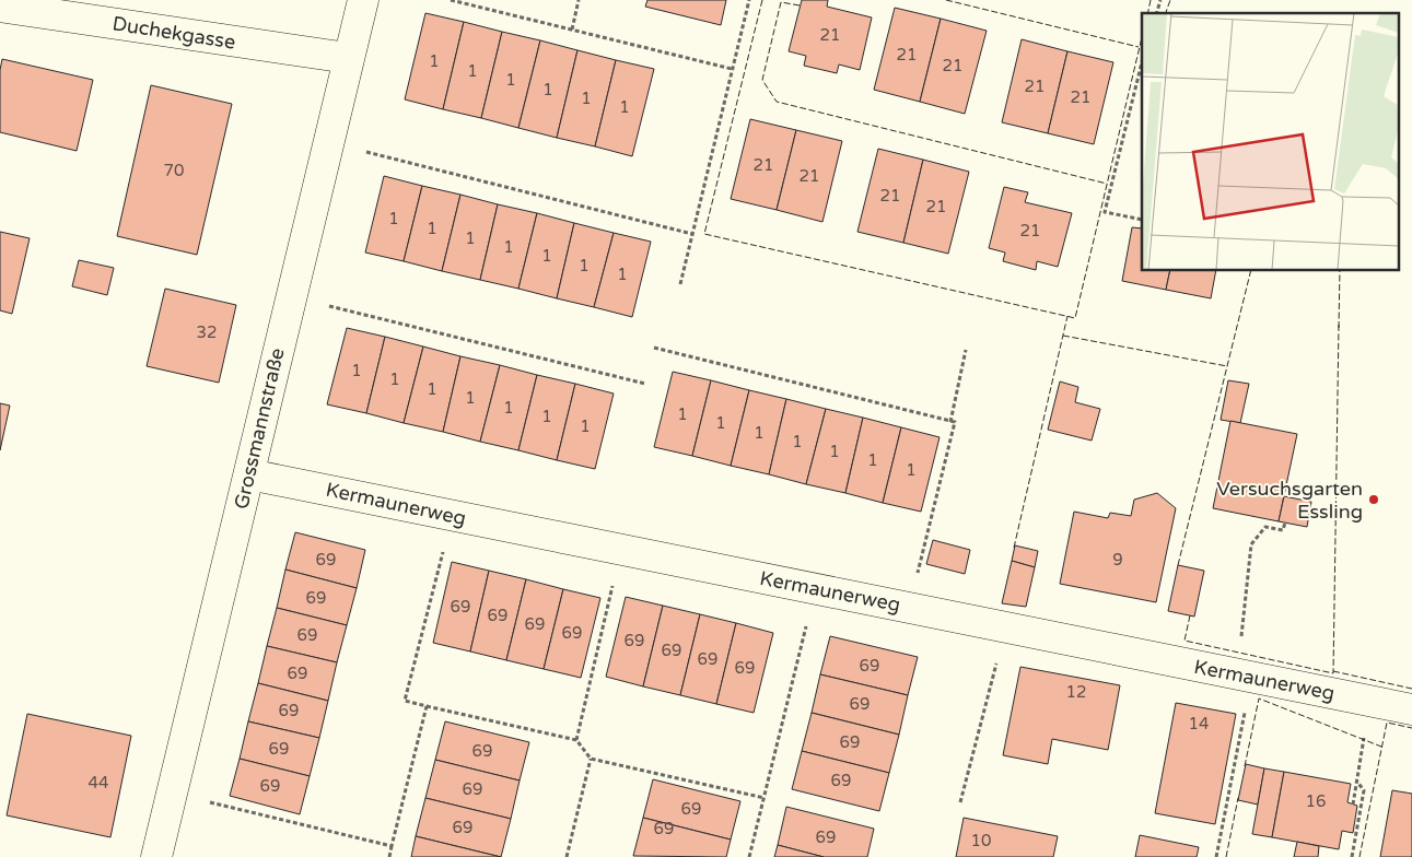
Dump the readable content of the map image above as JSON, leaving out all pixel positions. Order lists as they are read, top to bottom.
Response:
{
  "streets": {
    "street": ["Duchekgasse", "Grossmannstraße", "Kermaunerweg"]
  },
  "crossings": [
    ["Duchekgasse", "Grossmannstraße"],
    ["Grossmannstraße", "Kermaunerweg"]
  ],
  "places": ["Versuchsgarten Essling"],
  "house_numbers": [
    "21",
    "21",
    "1",
    "21",
    "1",
    "1",
    "21",
    "1",
    "21",
    "1",
    "1",
    "21",
    "70",
    "21",
    "21",
    "21",
    "1",
    "1",
    "21",
    "1",
    "1",
    "1",
    "1",
    "1",
    "32",
    "1",
    "1",
    "1",
    "1",
    "1",
    "1",
    "1",
    "1",
    "1",
    "1",
    "1",
    "1",
    "1",
    "1",
    "69",
    "9",
    "69",
    "69",
    "69",
    "69",
    "69",
    "69",
    "69",
    "69",
    "69",
    "69",
    "69",
    "69",
    "12",
    "69",
    "69",
    "14",
    "69",
    "69",
    "69",
    "69",
    "44",
    "69",
    "69",
    "16",
    "69",
    "69",
    "69",
    "69",
    "10"
  ]
}
